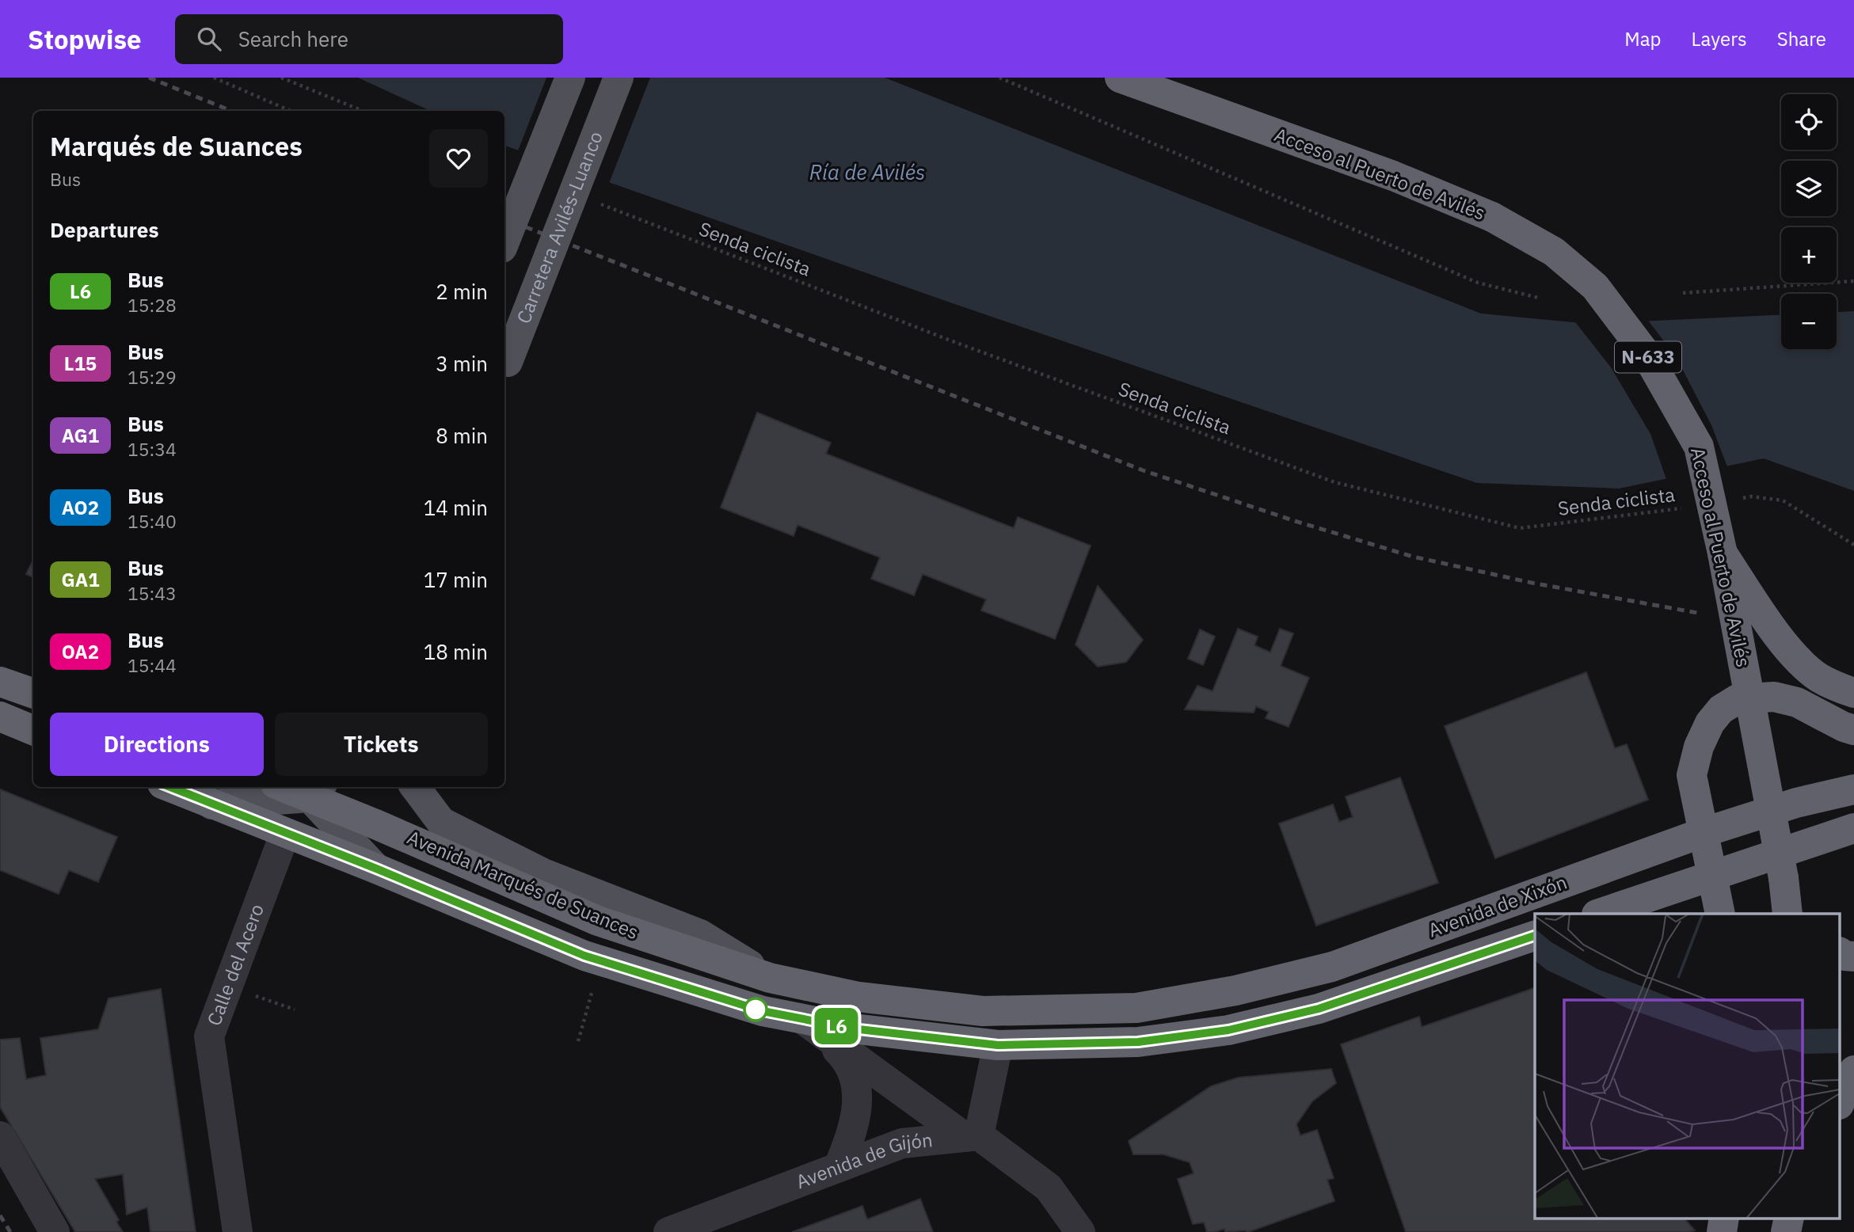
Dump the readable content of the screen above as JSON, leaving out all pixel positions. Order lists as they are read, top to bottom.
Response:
{
  "streets": {
    "highway": [
      "Acceso al Puerto de Avilés",
      "N-633",
      "Avenida Marqués de Suances",
      "Avenida de Xixón"
    ],
    "main road": ["Carretera Avilés-Luanco"],
    "street": ["Calle del Acero", "Avenida de Gijón"],
    "path": ["Senda ciclista"]
  },
  "crossings": [
    ["Avenida Marqués de Suances", "Avenida de Xixón"],
    ["Avenida Marqués de Suances", "Calle del Acero"]
  ],
  "water": ["Ría de Avilés"],
  "lines": ["bus line L6"],
  "page": {
    "header": "Stopwise",
    "search": "Search here",
    "nav": ["Map", "Layers", "Share"],
    "on_map": "L6",
    "map_buttons": ["+", "−"],
    "heading": [
      ["Marqués de Suances", "Bus"],
      "Departures"
    ],
    "list": [
      {
        "mark": "L6",
        "name": "Bus",
        "note": "15:28",
        "value": "2 min"
      },
      {
        "mark": "L15",
        "name": "Bus",
        "note": "15:29",
        "value": "3 min"
      },
      {
        "mark": "AG1",
        "name": "Bus",
        "note": "15:34",
        "value": "8 min"
      },
      {
        "mark": "AO2",
        "name": "Bus",
        "note": "15:40",
        "value": "14 min"
      },
      {
        "mark": "GA1",
        "name": "Bus",
        "note": "15:43",
        "value": "17 min"
      },
      {
        "mark": "OA2",
        "name": "Bus",
        "note": "15:44",
        "value": "18 min"
      }
    ],
    "buttons": ["Directions", "Tickets"]
  }
}
